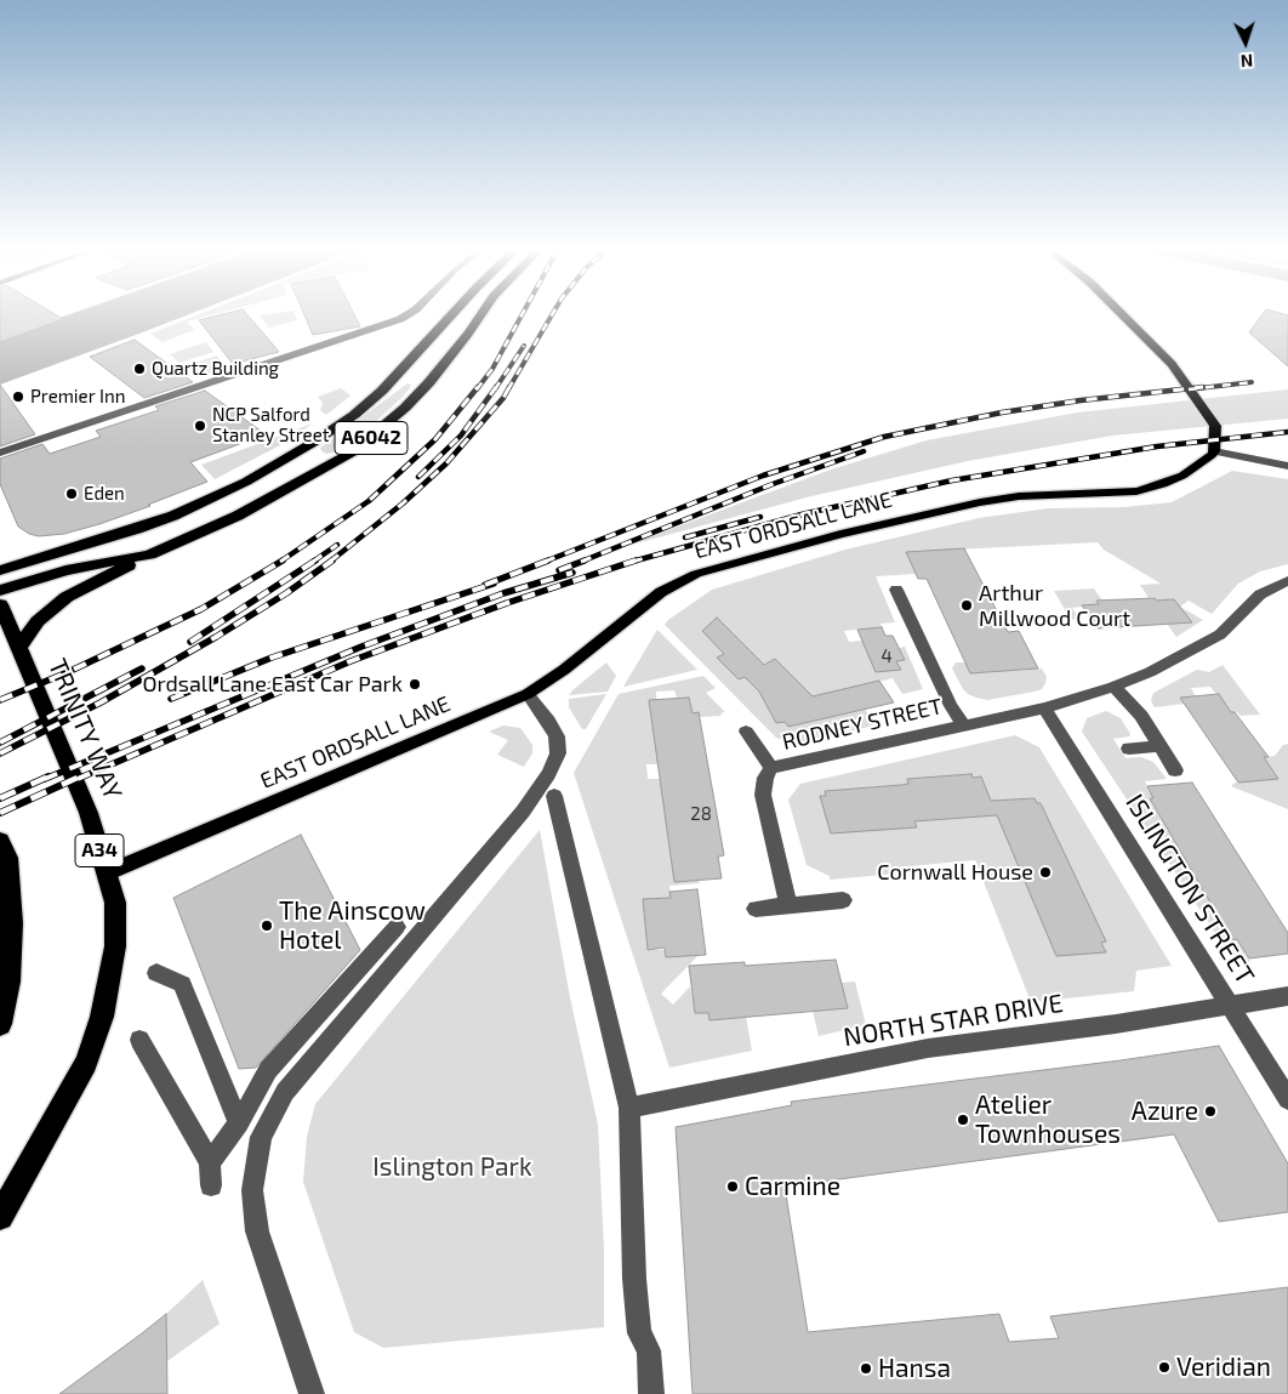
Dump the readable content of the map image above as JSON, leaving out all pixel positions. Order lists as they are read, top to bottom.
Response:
{
  "streets": {
    "highway": ["A6042", "TRINITY WAY", "A34"],
    "main road": ["EAST ORDSALL LANE"],
    "street": ["RODNEY STREET", "ISLINGTON STREET", "NORTH STAR DRIVE"]
  },
  "crossings": [
    ["EAST ORDSALL LANE", "TRINITY WAY"],
    ["RODNEY STREET", "ISLINGTON STREET"],
    ["ISLINGTON STREET", "NORTH STAR DRIVE"]
  ],
  "parks": ["Islington Park"],
  "places": [
    "Quartz Building",
    "Premier Inn",
    "NCP Salford Stanley Street",
    "Eden",
    "Arthur Millwood Court",
    "Ordsall Lane East Car Park",
    "Cornwall House",
    "The Ainscow Hotel",
    "Azure",
    "Atelier Townhouses",
    "Carmine",
    "Veridian",
    "Hansa"
  ],
  "house_numbers": ["4", "28"],
  "north": "bottom"
}
